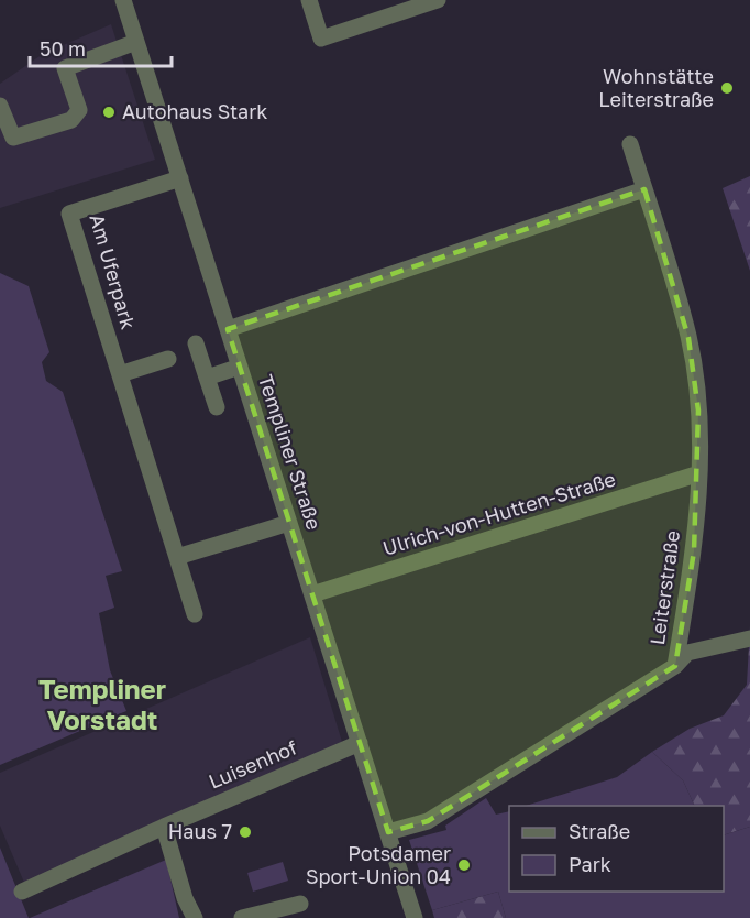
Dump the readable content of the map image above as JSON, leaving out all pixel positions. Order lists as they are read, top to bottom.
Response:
{
  "streets": {
    "street": [
      "Am Uferpark",
      "Templiner Straße",
      "Ulrich-von-Hutten-Straße",
      "Leiterstraße",
      "Luisenhof"
    ]
  },
  "crossings": [
    ["Am Uferpark", "Templiner Straße"],
    ["Templiner Straße", "Ulrich-von-Hutten-Straße"],
    ["Templiner Straße", "Leiterstraße"],
    ["Templiner Straße", "Luisenhof"],
    ["Ulrich-von-Hutten-Straße", "Leiterstraße"]
  ],
  "districts": ["Templiner Vorstadt"],
  "places": [
    "Wohnstätte Leiterstraße",
    "Autohaus Stark",
    "Haus 7",
    "Potsdamer Sport-Union 04"
  ],
  "legend": ["Straße", "Park"],
  "scale_bar": "50 m"
}
